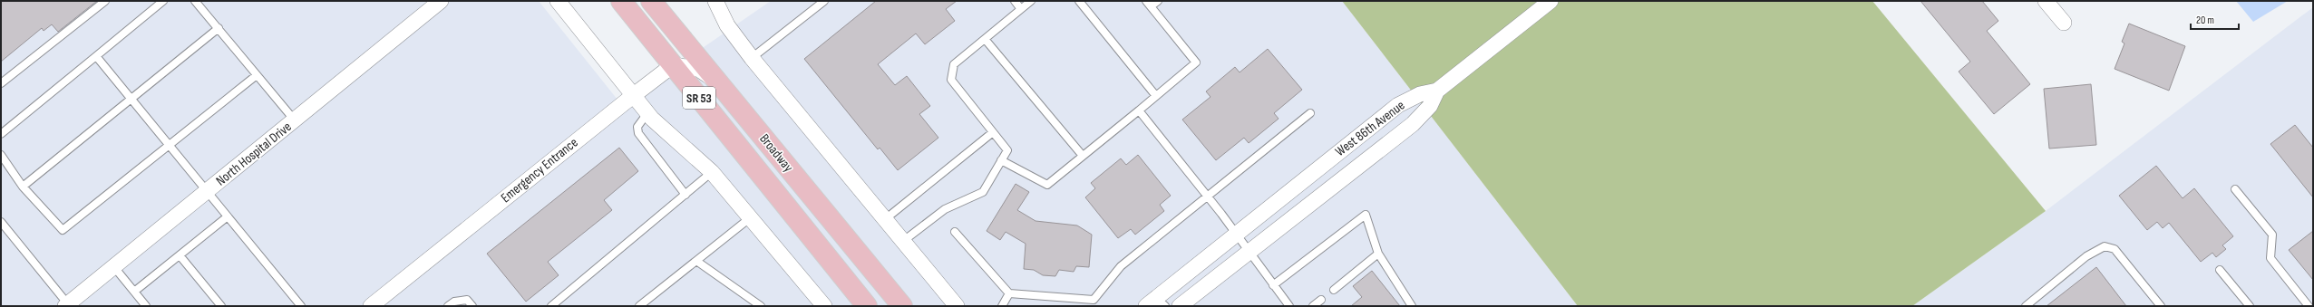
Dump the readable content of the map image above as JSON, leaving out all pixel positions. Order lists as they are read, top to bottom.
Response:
{
  "streets": {
    "main road": ["SR 53", "Broadway"],
    "street": ["West 86th Avenue", "North Hospital Drive", "Emergency Entrance"]
  },
  "crossings": [
    ["Broadway", "Emergency Entrance"]
  ],
  "scale_bar": "20 m"
}
